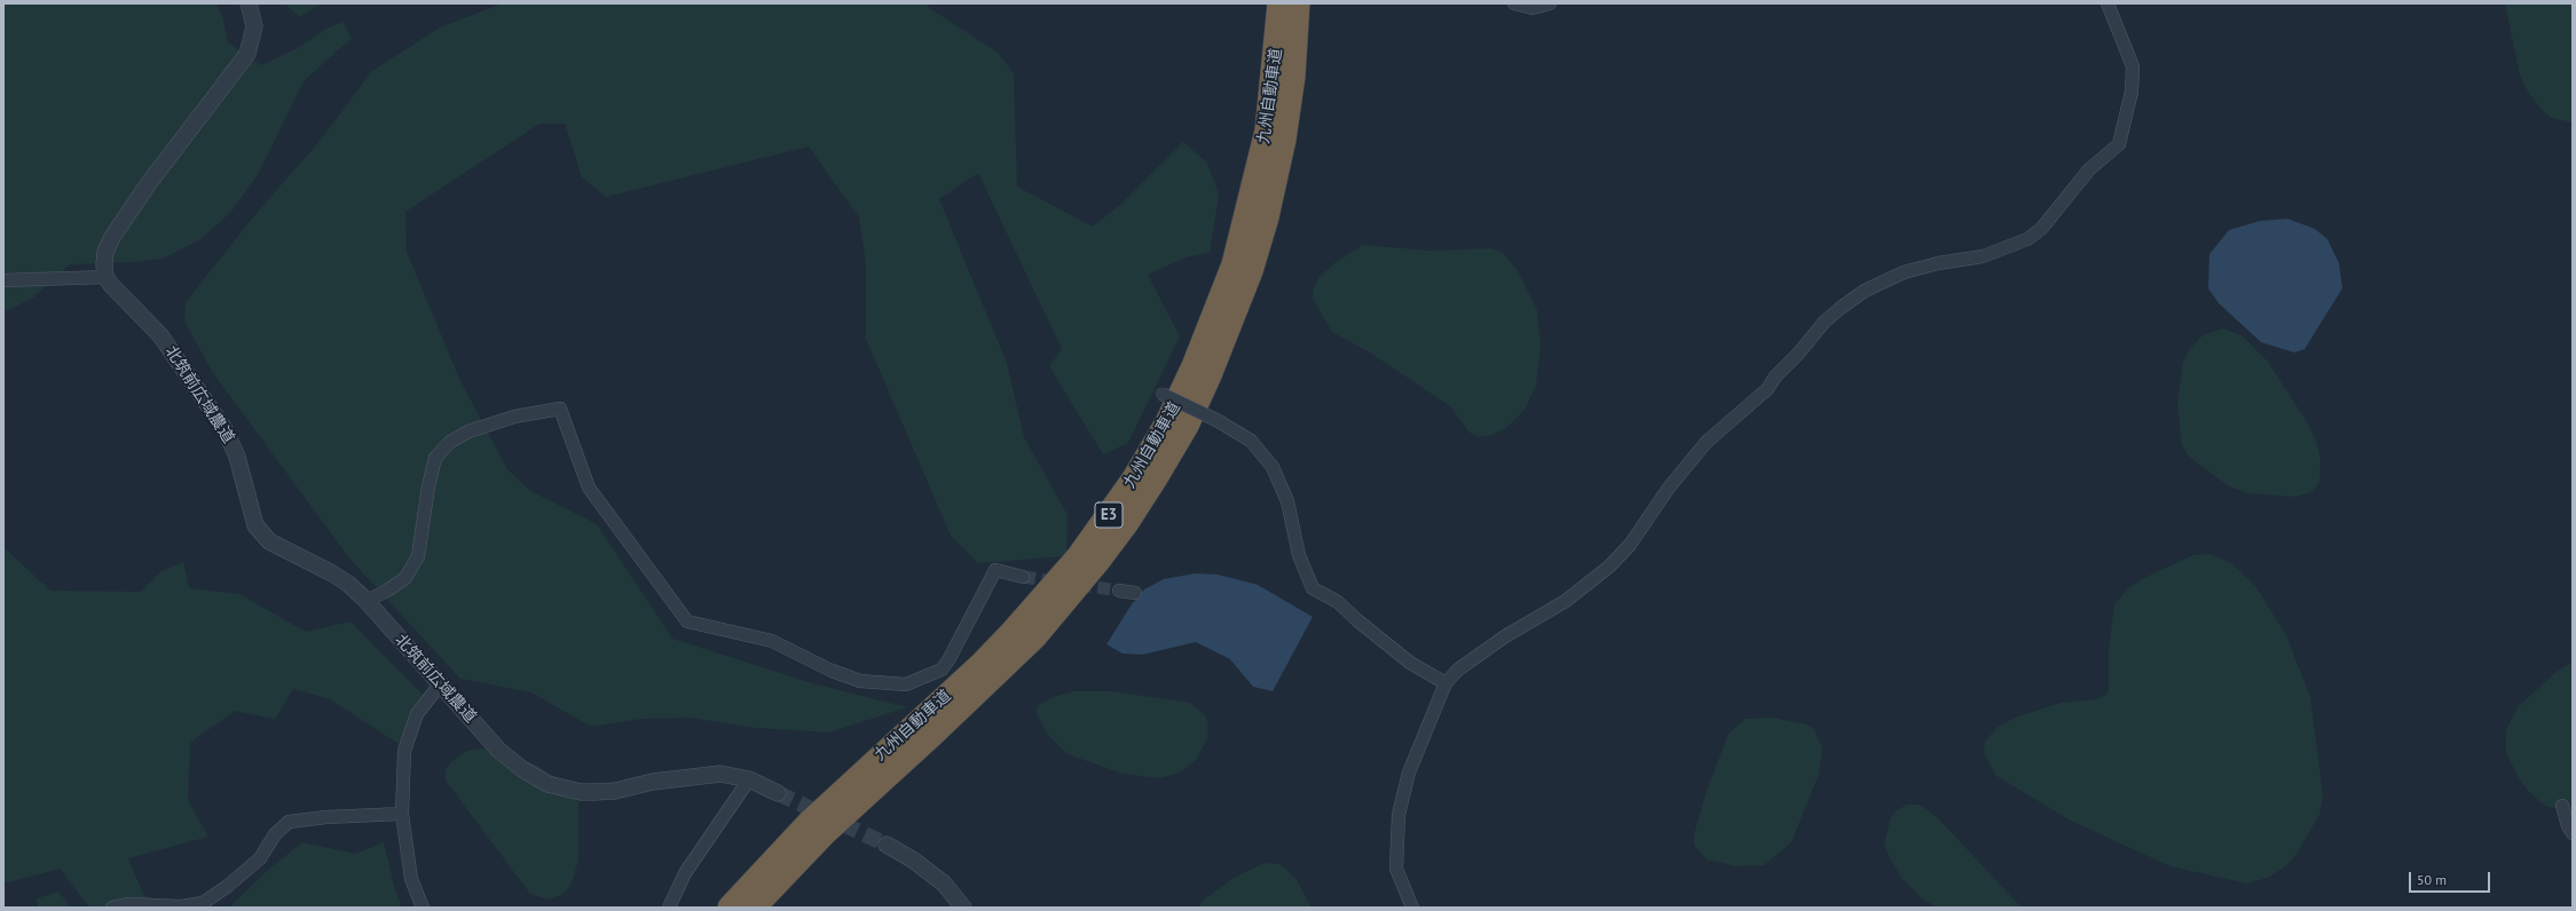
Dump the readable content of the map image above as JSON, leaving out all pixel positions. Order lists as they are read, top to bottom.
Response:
{
  "streets": {
    "highway": ["九州自動車道", "E3"],
    "street": ["北筑前広域農道"]
  },
  "scale_bar": "50 m"
}
